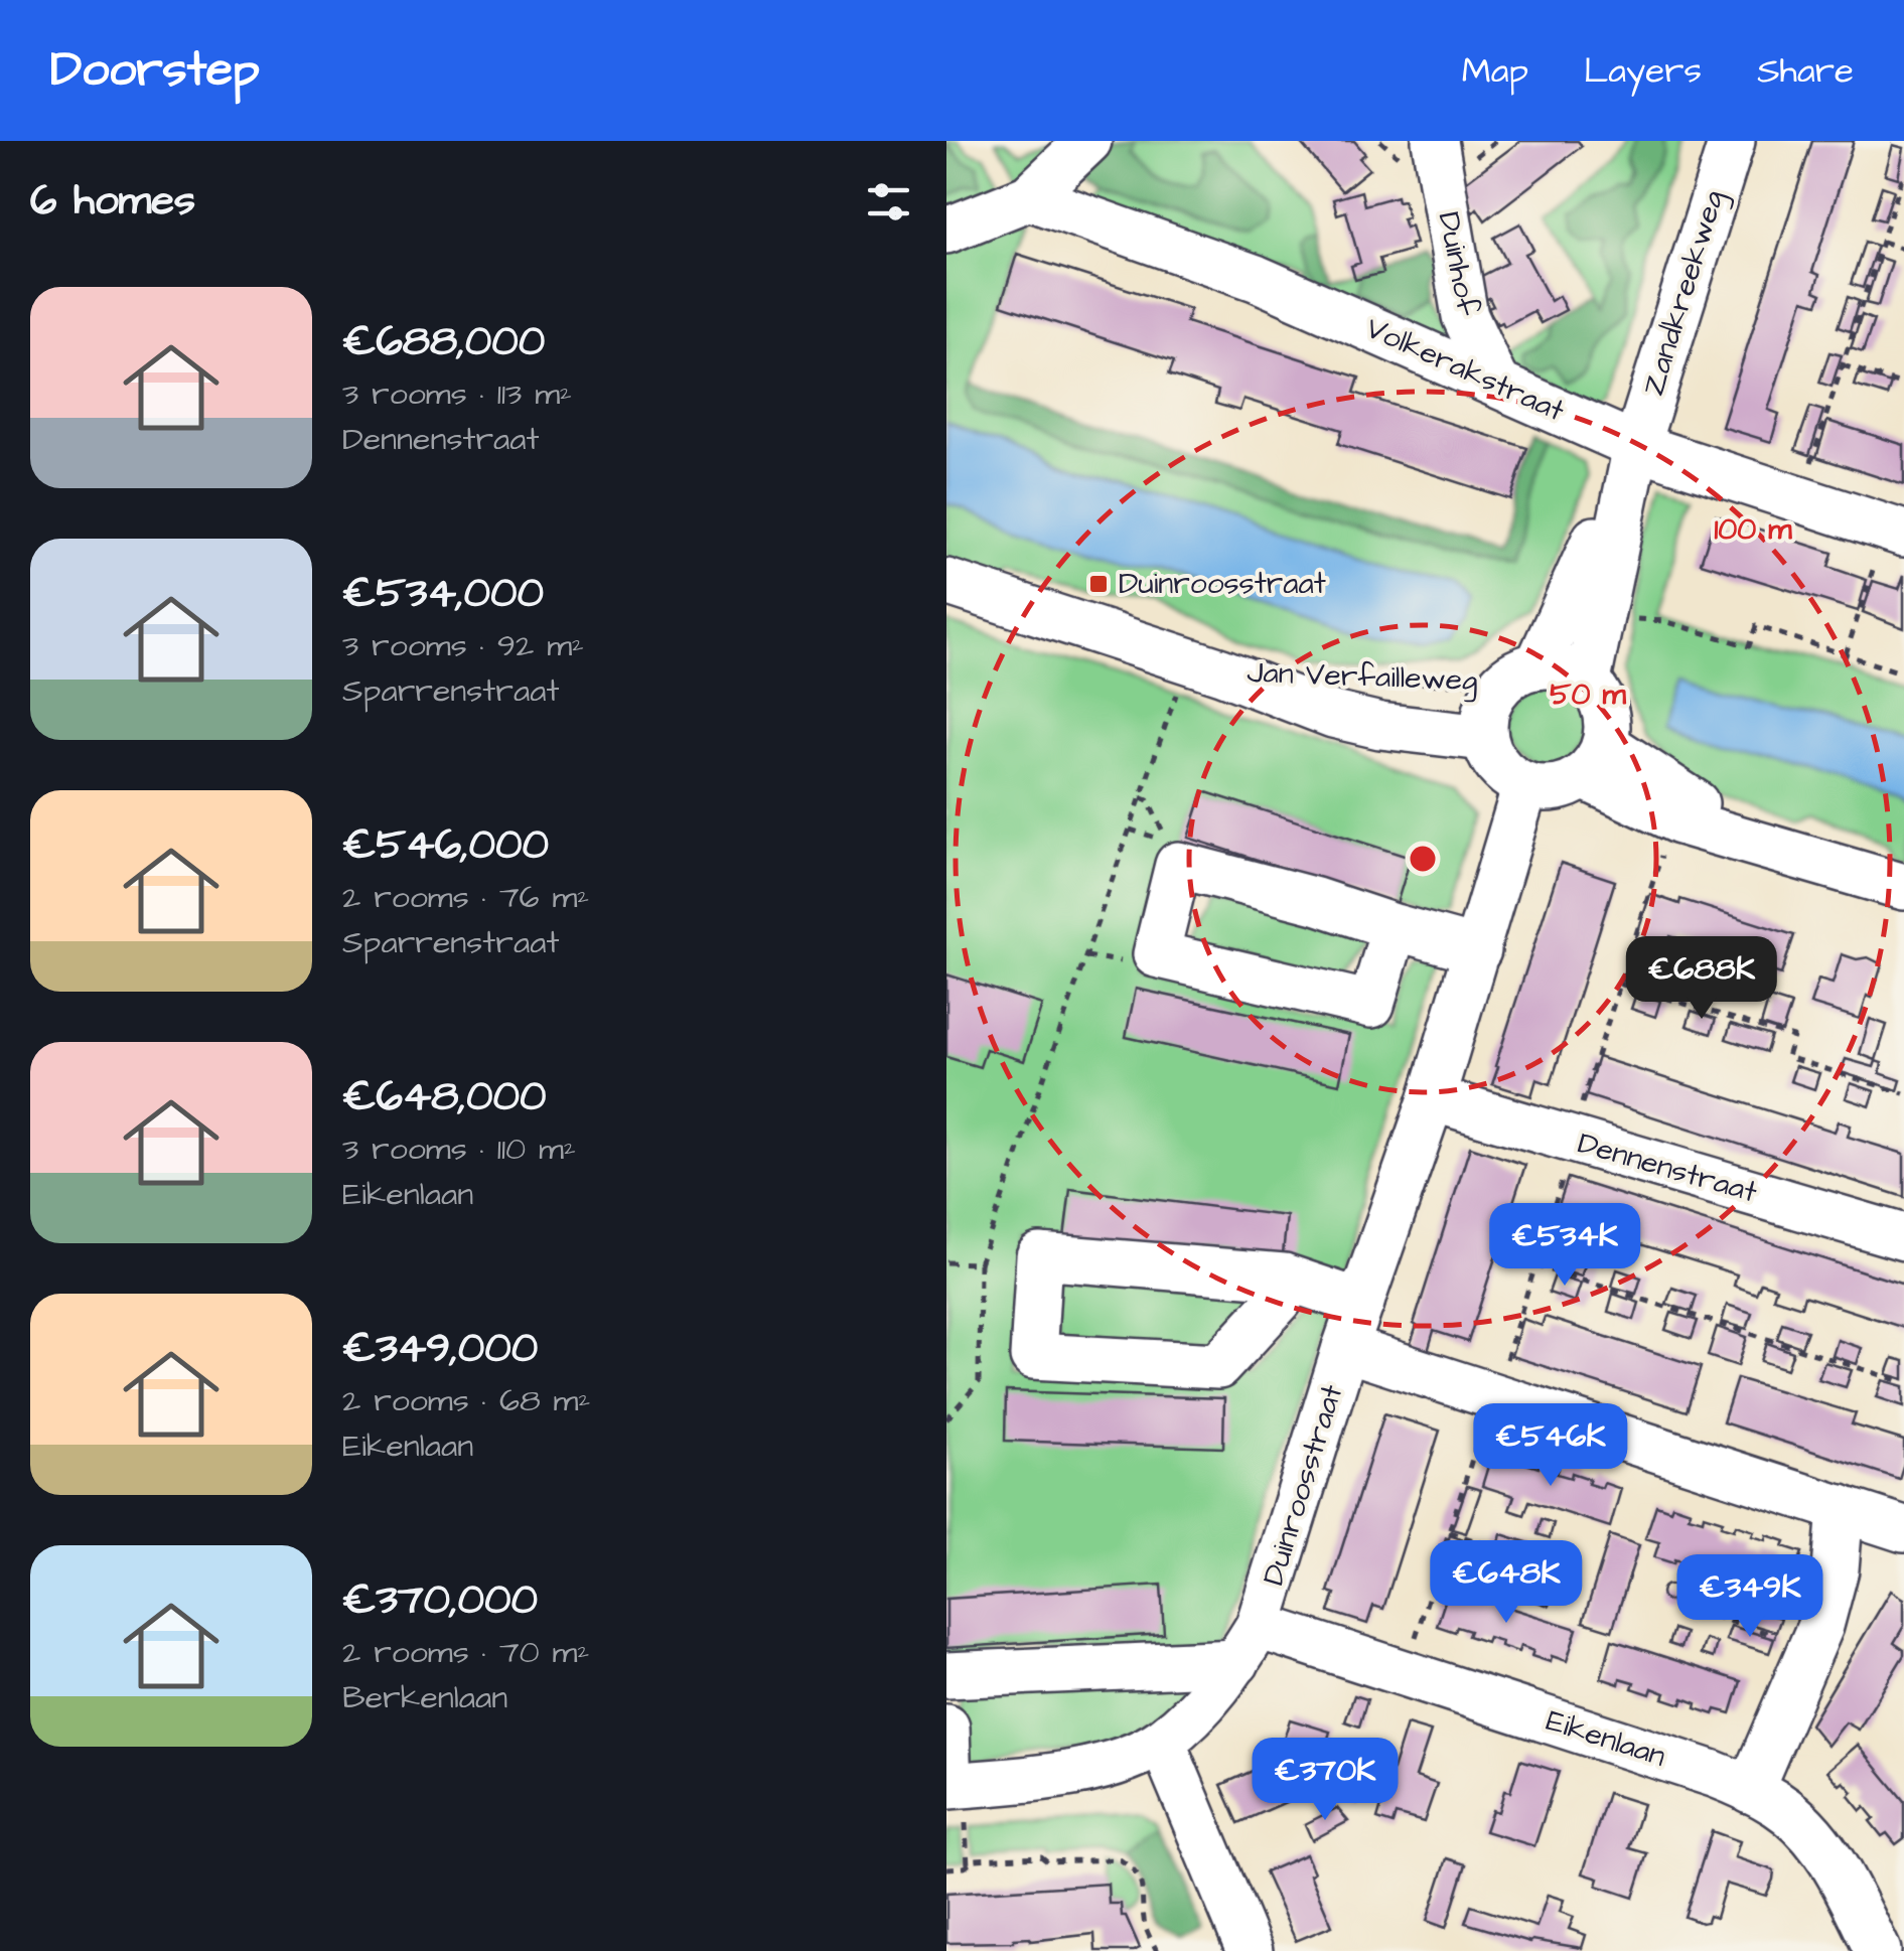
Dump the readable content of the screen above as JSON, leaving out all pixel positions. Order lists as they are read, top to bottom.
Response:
{
  "streets": {
    "street": [
      "Duinhof",
      "Zandkreekweg",
      "Volkerakstraat",
      "Jan Verfailleweg",
      "Dennenstraat",
      "Duinroosstraat",
      "Eikenlaan"
    ]
  },
  "crossings": [
    ["Duinhof", "Volkerakstraat"],
    ["Zandkreekweg", "Volkerakstraat"],
    ["Zandkreekweg", "Jan Verfailleweg"],
    ["Zandkreekweg", "Duinroosstraat"],
    ["Jan Verfailleweg", "Duinroosstraat"],
    ["Dennenstraat", "Duinroosstraat"],
    ["Duinroosstraat", "Eikenlaan"]
  ],
  "places": {
    "transit": ["Duinroosstraat"]
  },
  "page": {
    "header": "Doorstep",
    "nav": ["Map", "Layers", "Share"],
    "heading": "6 homes",
    "list": [
      {
        "name": "€688,000",
        "note": "3 rooms · 113 m² · Dennenstraat"
      },
      {
        "name": "€534,000",
        "note": "3 rooms · 92 m² · Sparrenstraat"
      },
      {
        "name": "€546,000",
        "note": "2 rooms · 76 m² · Sparrenstraat"
      },
      {
        "name": "€648,000",
        "note": "3 rooms · 110 m² · Eikenlaan"
      },
      {
        "name": "€349,000",
        "note": "2 rooms · 68 m² · Eikenlaan"
      },
      {
        "name": "€370,000",
        "note": "2 rooms · 70 m² · Berkenlaan"
      }
    ],
    "price": [
      "€688K",
      "€534K",
      "€546K",
      "€648K",
      "€349K",
      "€370K"
    ]
  },
  "rings": ["100 m", "50 m"]
}
